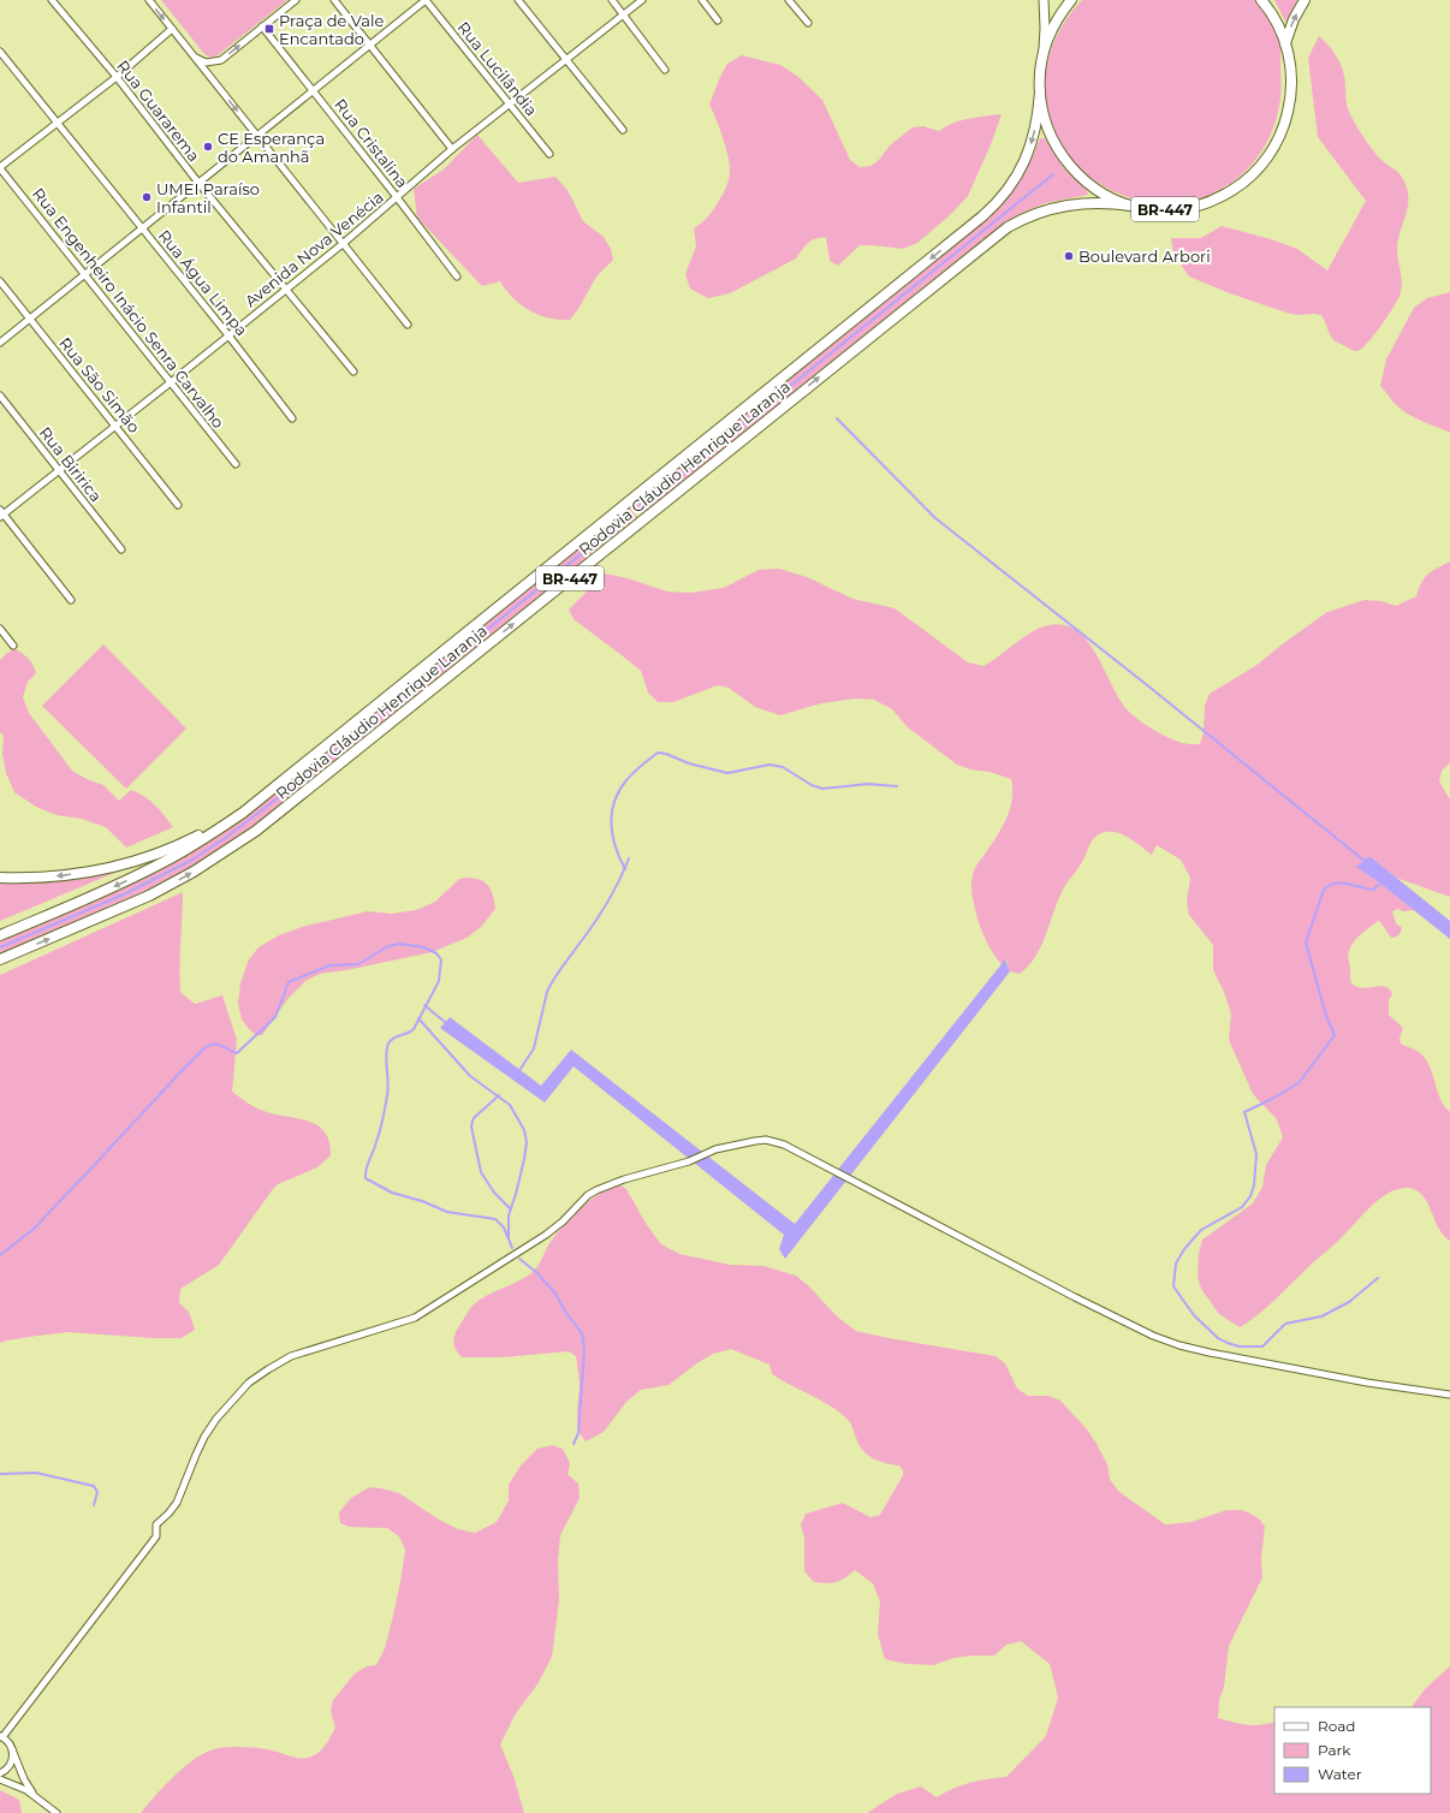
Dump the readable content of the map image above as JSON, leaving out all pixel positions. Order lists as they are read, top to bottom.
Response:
{
  "streets": {
    "main road": ["BR-447", "Rodovia Cláudio Henrique Laranja"],
    "street": [
      "Rua Lucilândia",
      "Rua Guararema",
      "Rua Cristalina",
      "Avenida Nova Venécia",
      "Rua Água Limpa",
      "Rua Engenheiro Inácio Senra Carvalho",
      "Rua São Simão",
      "Rua Biririca"
    ]
  },
  "crossings": [
    ["Rua Lucilândia", "Avenida Nova Venécia"],
    ["Rua Guararema", "Avenida Nova Venécia"],
    ["Rua Cristalina", "Avenida Nova Venécia"],
    ["BR-447", "Rodovia Cláudio Henrique Laranja"],
    ["Avenida Nova Venécia", "Rua Água Limpa"],
    ["Avenida Nova Venécia", "Rua Engenheiro Inácio Senra Carvalho"],
    ["Avenida Nova Venécia", "Rua São Simão"],
    ["Avenida Nova Venécia", "Rua Biririca"]
  ],
  "places": {
    "transit": ["Praça de Vale Encantado"],
    "other": ["CE Esperança do Amanhã", "UMEI Paraíso Infantil", "Boulevard Arbori"]
  },
  "legend": ["Road", "Park", "Water"]
}
